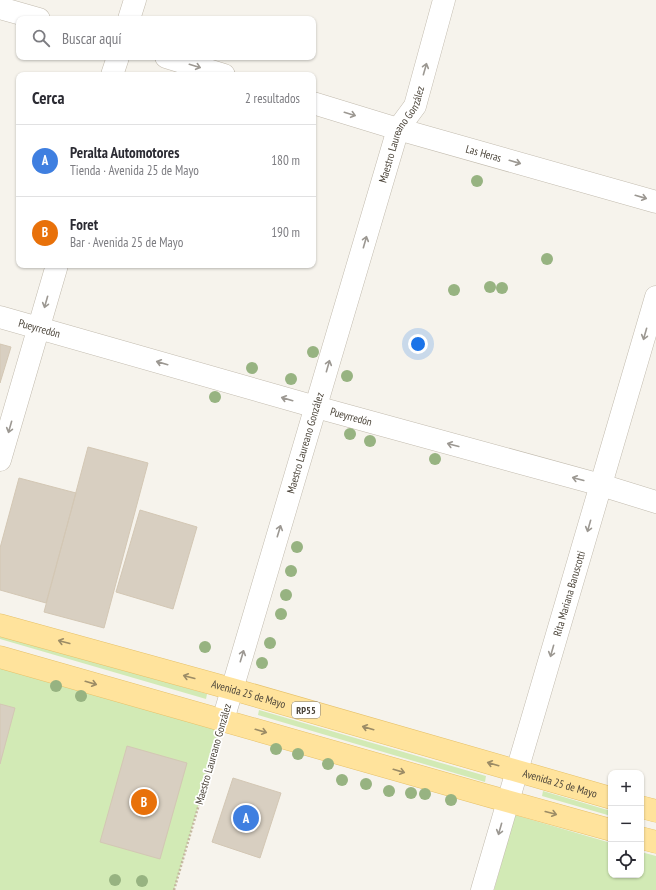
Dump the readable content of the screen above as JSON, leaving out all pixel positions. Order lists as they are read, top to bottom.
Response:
{
  "streets": {
    "main road": ["Avenida 25 de Mayo", "RP55"],
    "street": [
      "Maestro Laureano González",
      "Las Heras",
      "Pueyrredón",
      "Rita Mariana Baruscotti"
    ]
  },
  "crossings": [
    ["Maestro Laureano González", "Las Heras"],
    ["Maestro Laureano González", "Pueyrredón"],
    ["Maestro Laureano González", "Avenida 25 de Mayo"],
    ["Pueyrredón", "Rita Mariana Baruscotti"],
    ["Rita Mariana Baruscotti", "Avenida 25 de Mayo"]
  ],
  "one_way": [
    "Maestro Laureano González",
    "Las Heras",
    "Pueyrredón",
    "Rita Mariana Baruscotti"
  ],
  "page": {
    "search": "Buscar aquí",
    "heading": ["Cerca", "2 resultados"],
    "list": [
      {
        "mark": "A",
        "name": "Peralta Automotores",
        "note": "Tienda · Avenida 25 de Mayo",
        "value": "180 m"
      },
      {
        "mark": "B",
        "name": "Foret",
        "note": "Bar · Avenida 25 de Mayo",
        "value": "190 m"
      }
    ],
    "map_buttons": ["+", "−"],
    "pins": ["B", "A"]
  }
}
